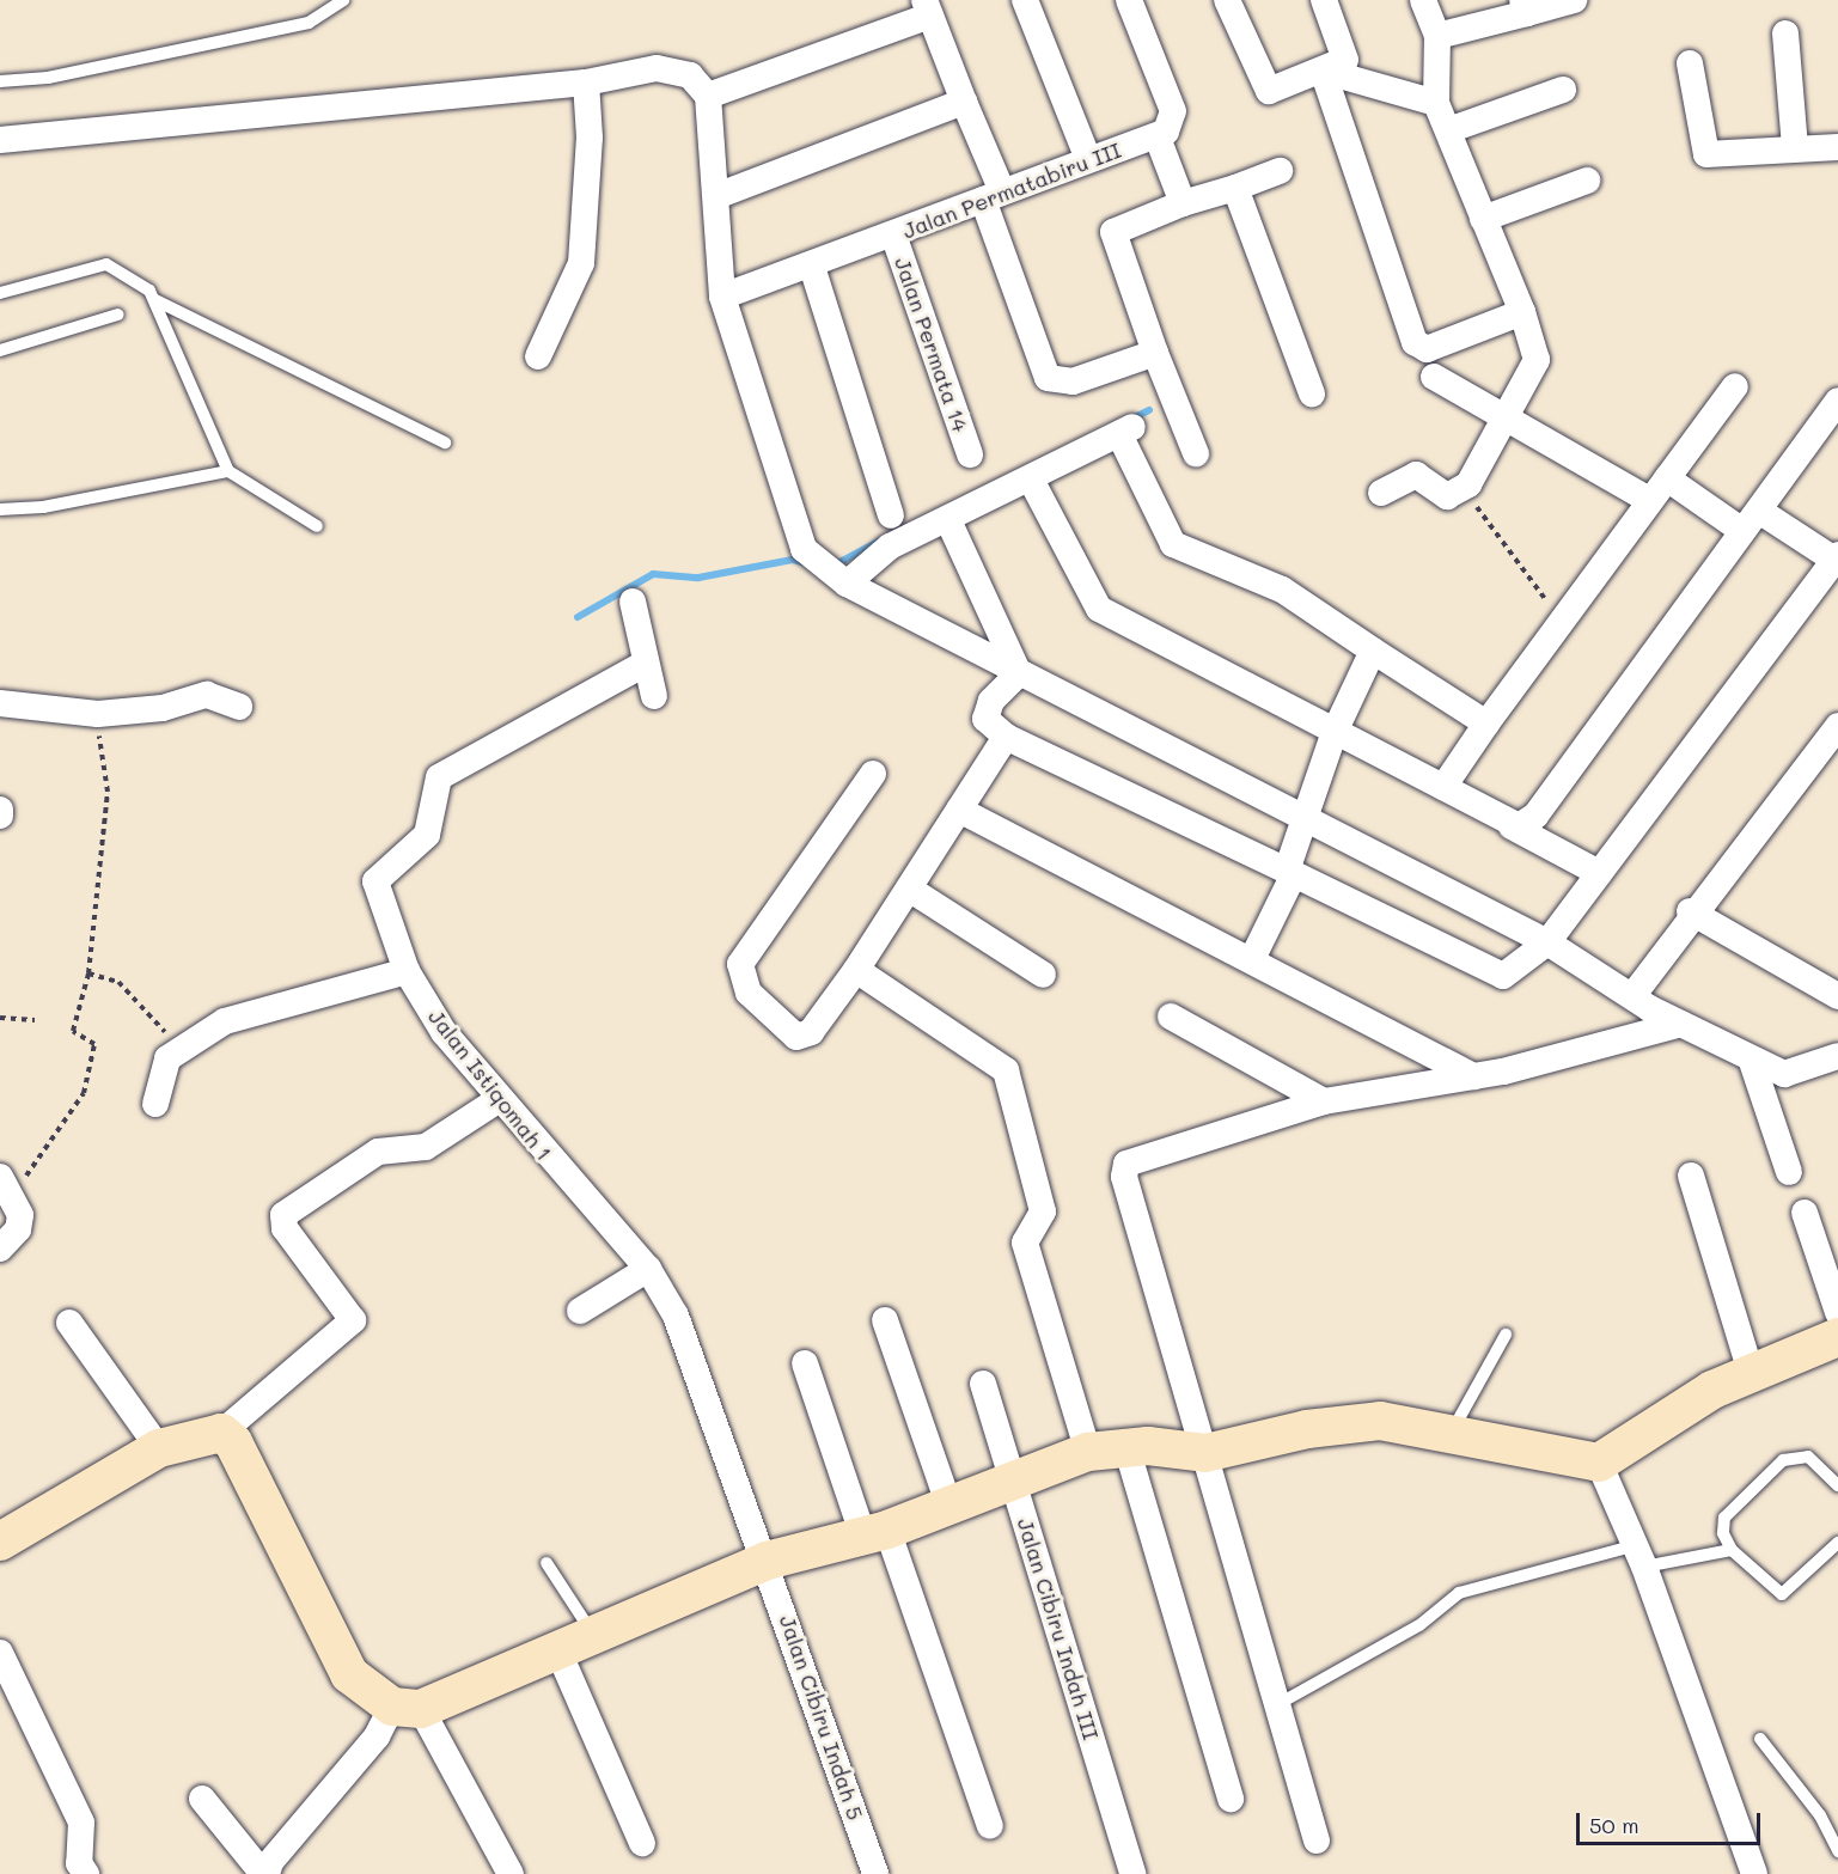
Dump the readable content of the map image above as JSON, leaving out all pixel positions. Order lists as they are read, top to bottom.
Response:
{
  "streets": {
    "street": [
      "Jalan Permatabiru III",
      "Jalan Permata 14",
      "Jalan Istiqomah 1",
      "Jalan Cibiru Indah III",
      "Jalan Cibiru Indah 5"
    ]
  },
  "crossings": [
    ["Jalan Permatabiru III", "Jalan Permata 14"],
    ["Jalan Istiqomah 1", "Jalan Cibiru Indah 5"]
  ],
  "scale_bar": "50 m"
}
